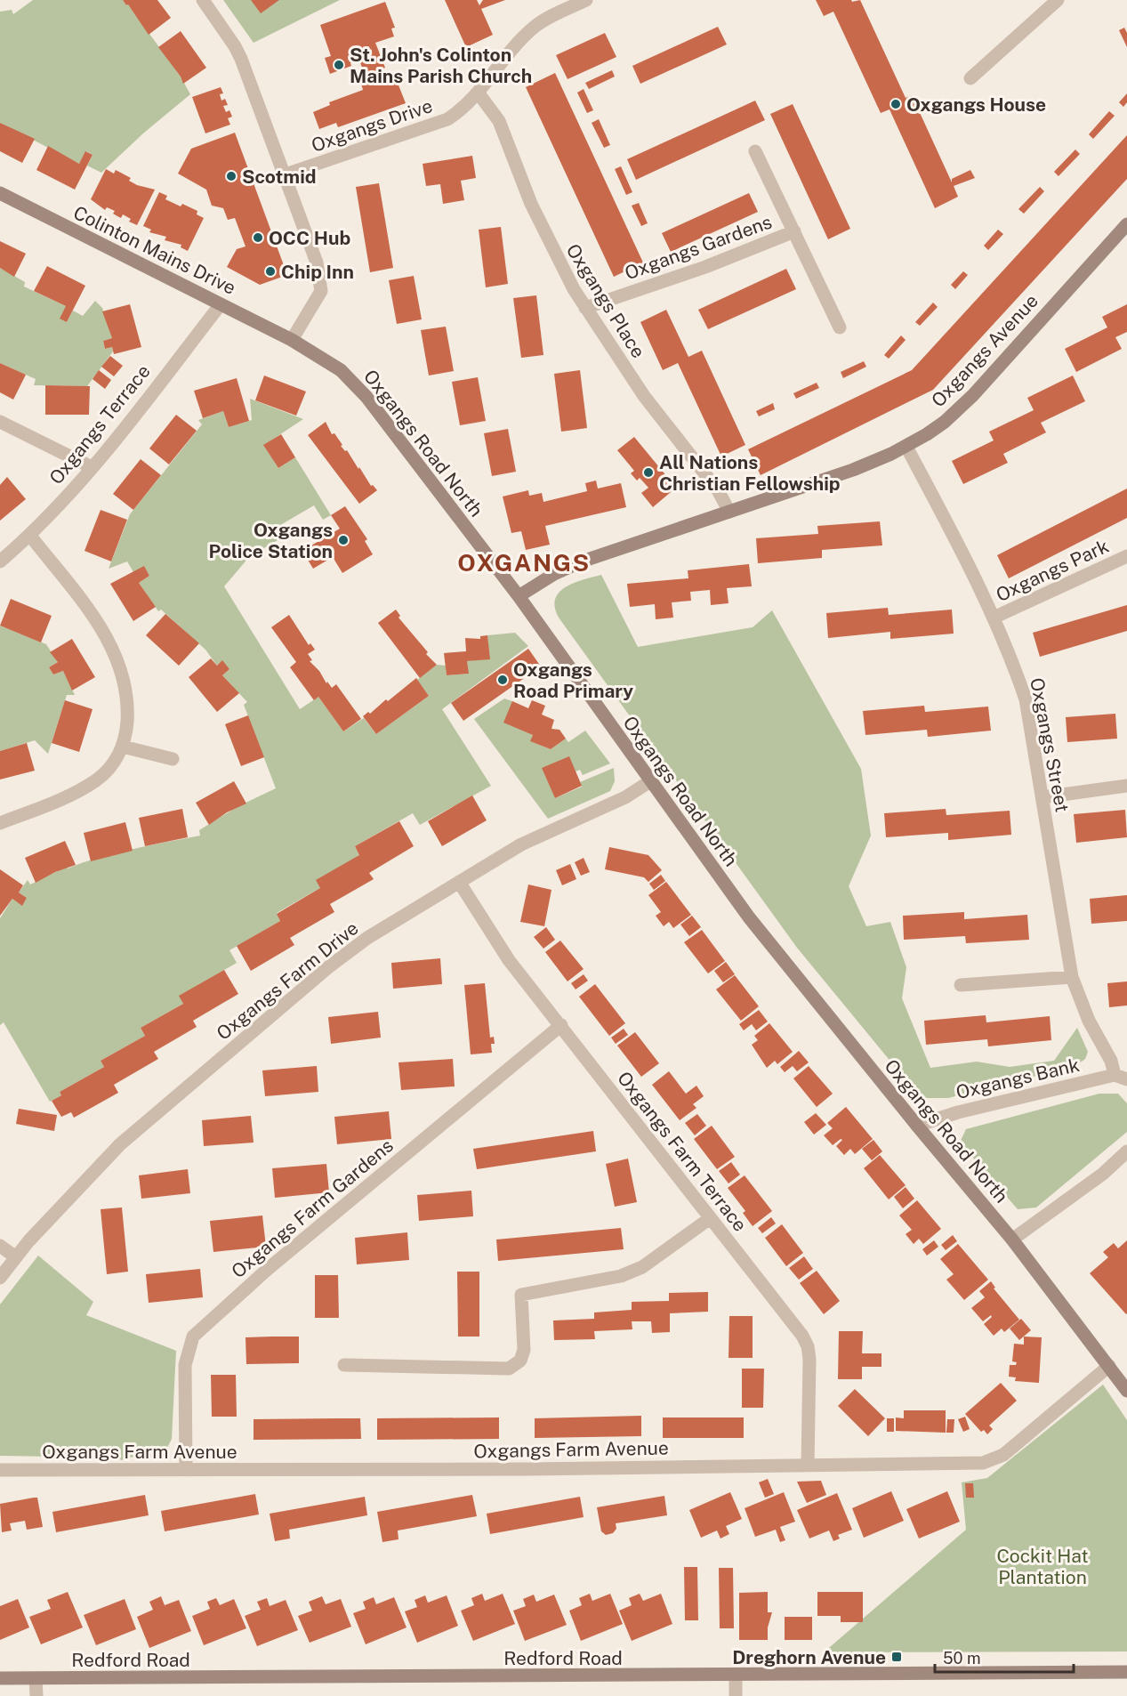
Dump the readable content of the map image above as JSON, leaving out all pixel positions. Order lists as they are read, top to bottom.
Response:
{
  "streets": {
    "street": [
      "Oxgangs Drive",
      "Oxgangs Gardens",
      "Colinton Mains Drive",
      "Oxgangs Place",
      "Oxgangs Avenue",
      "Oxgangs Terrace",
      "Oxgangs Road North",
      "Oxgangs Park",
      "Oxgangs Street",
      "Oxgangs Farm Drive",
      "Oxgangs Bank",
      "Oxgangs Farm Terrace",
      "Oxgangs Farm Gardens",
      "Oxgangs Farm Avenue",
      "Redford Road"
    ]
  },
  "crossings": [
    ["Oxgangs Drive", "Oxgangs Place"],
    ["Oxgangs Gardens", "Oxgangs Place"],
    ["Colinton Mains Drive", "Oxgangs Terrace"],
    ["Colinton Mains Drive", "Oxgangs Road North"],
    ["Oxgangs Place", "Oxgangs Avenue"],
    ["Oxgangs Avenue", "Oxgangs Road North"],
    ["Oxgangs Avenue", "Oxgangs Street"],
    ["Oxgangs Road North", "Oxgangs Farm Drive"],
    ["Oxgangs Road North", "Oxgangs Bank"],
    ["Oxgangs Road North", "Oxgangs Farm Avenue"],
    ["Oxgangs Park", "Oxgangs Street"],
    ["Oxgangs Street", "Oxgangs Bank"],
    ["Oxgangs Farm Drive", "Oxgangs Farm Terrace"],
    ["Oxgangs Farm Terrace", "Oxgangs Farm Gardens"],
    ["Oxgangs Farm Terrace", "Oxgangs Farm Avenue"],
    ["Oxgangs Farm Gardens", "Oxgangs Farm Avenue"]
  ],
  "districts": ["OXGANGS"],
  "parks": ["Cockit Hat Plantation"],
  "places": {
    "other": [
      "St. John's Colinton Mains Parish Church",
      "Oxgangs House",
      "Scotmid",
      "OCC Hub",
      "Chip Inn",
      "All Nations Christian Fellowship",
      "Oxgangs Police Station",
      "Oxgangs Road Primary"
    ],
    "transit": ["Dreghorn Avenue"]
  },
  "scale_bar": "50 m"
}
